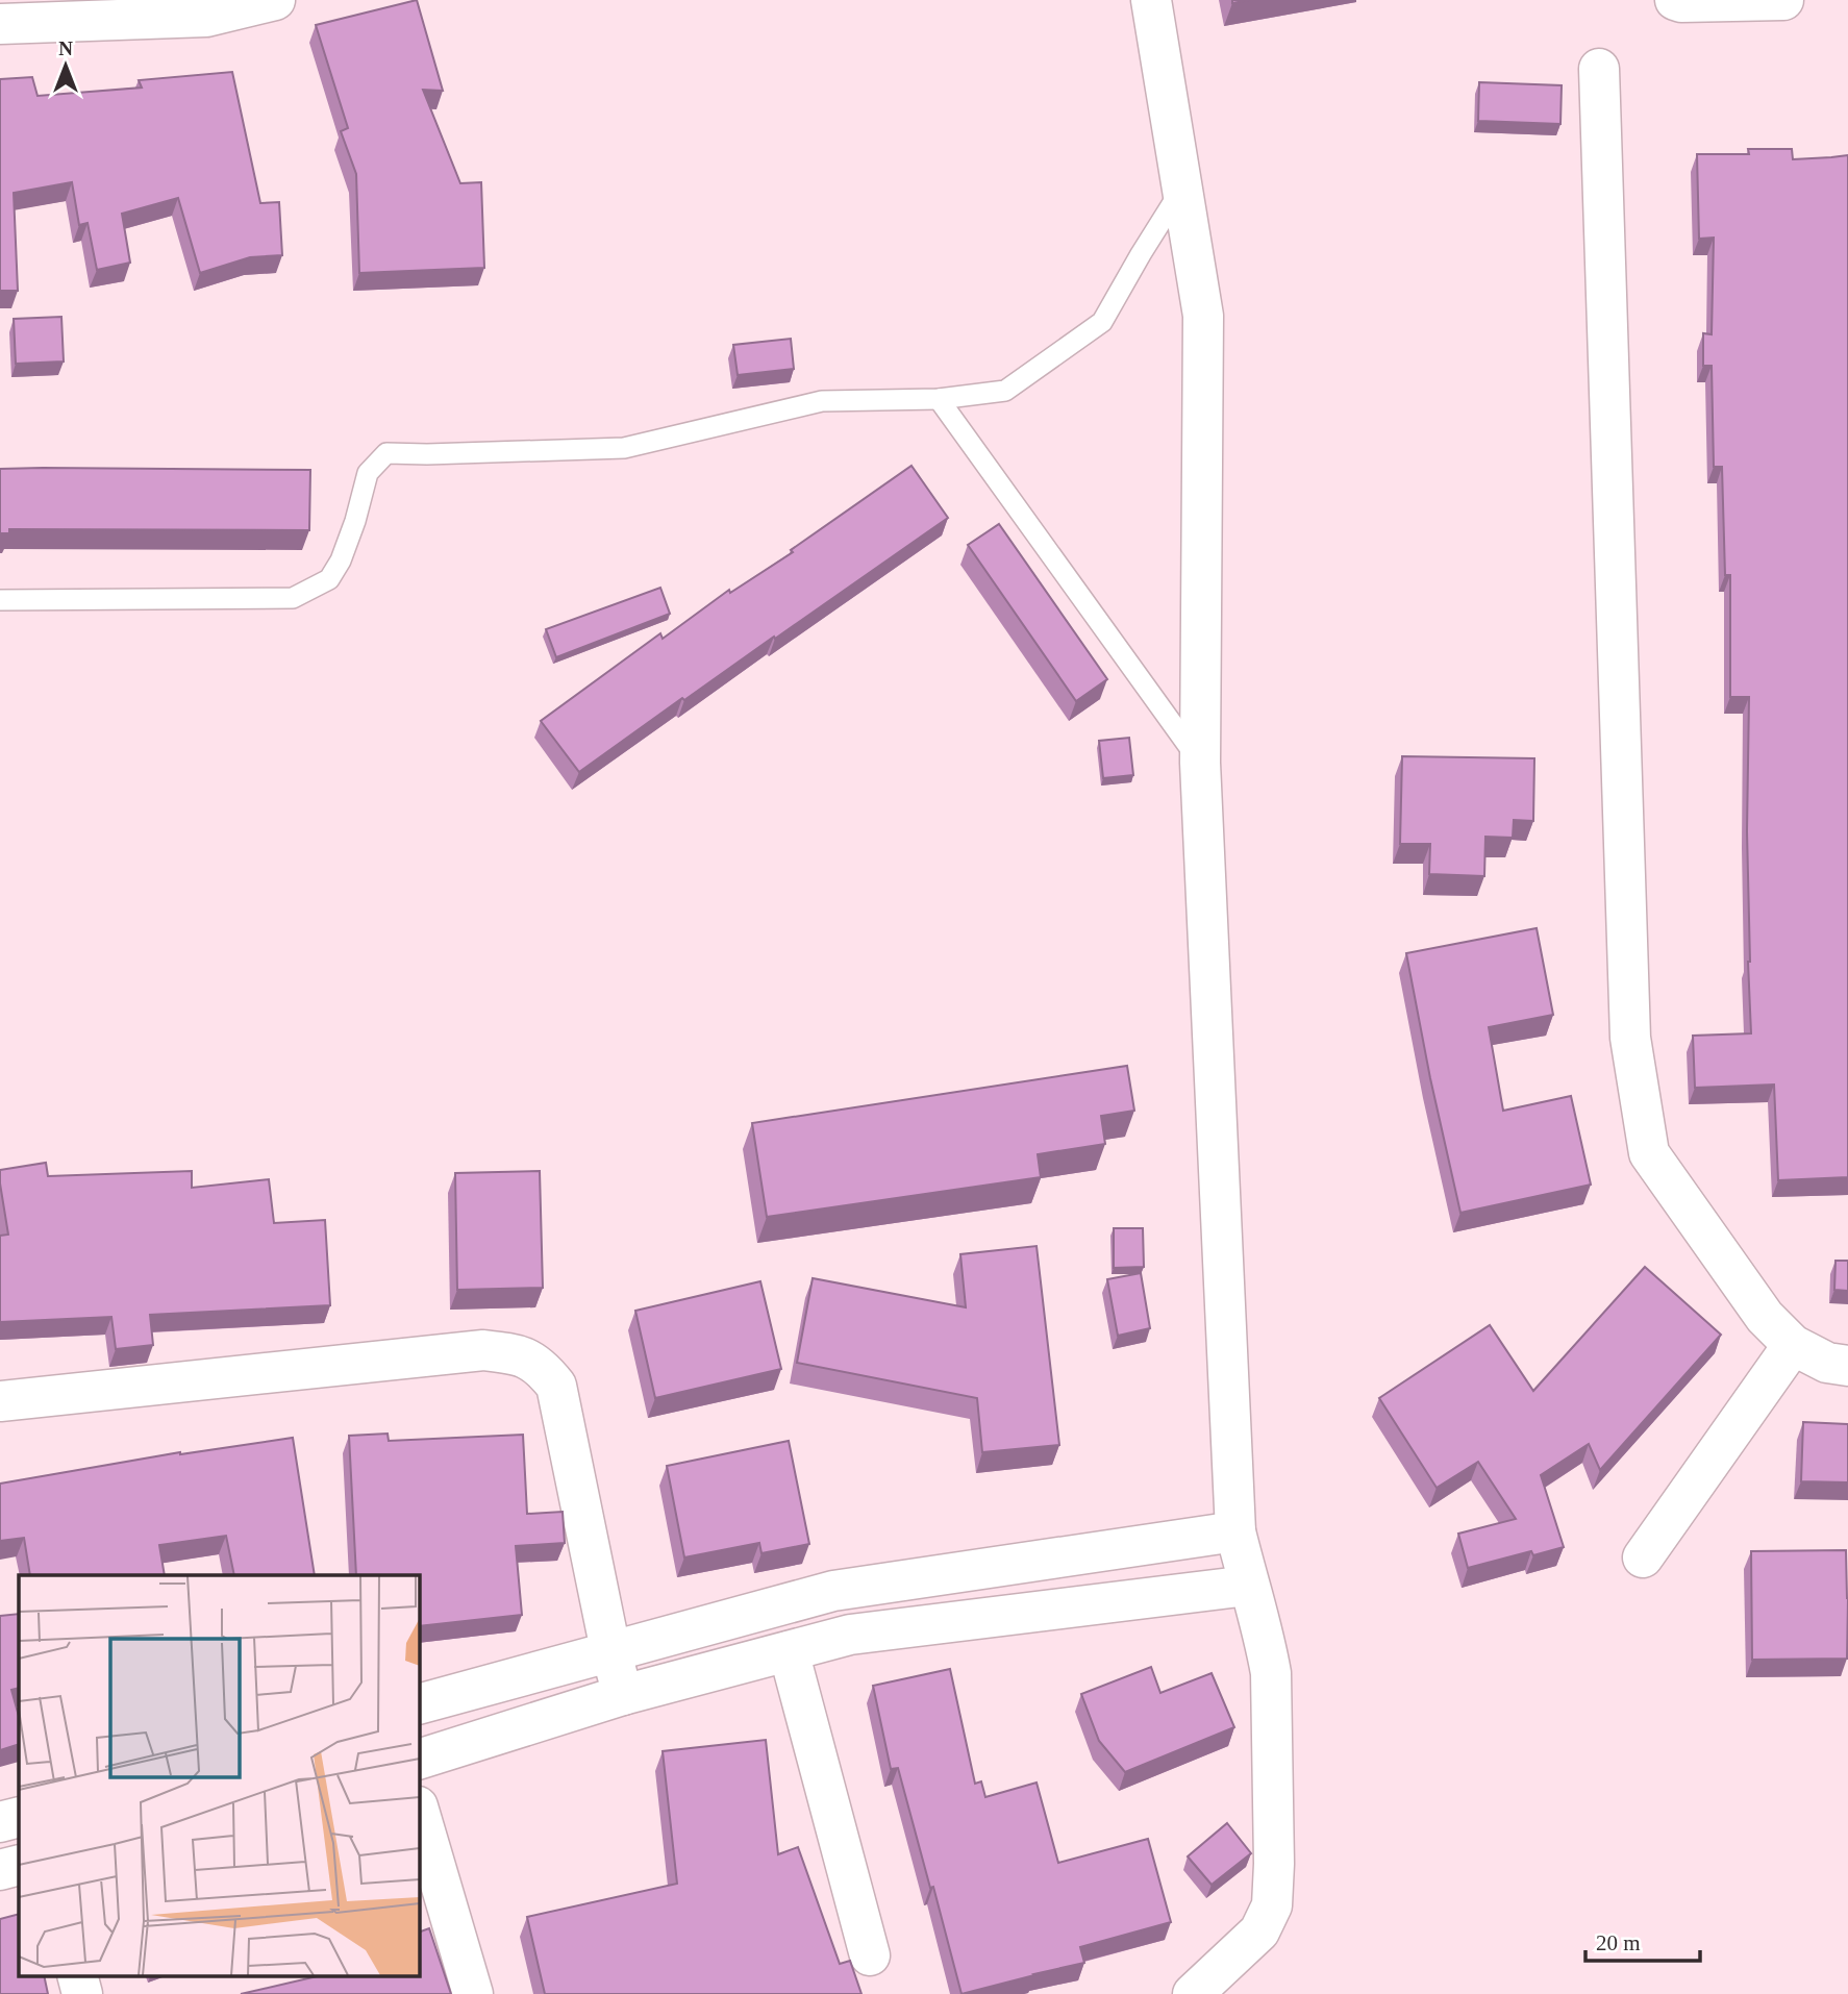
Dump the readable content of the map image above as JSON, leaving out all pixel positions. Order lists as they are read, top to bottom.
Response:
{
  "scale_bar": "20 m",
  "north": "top"
}
